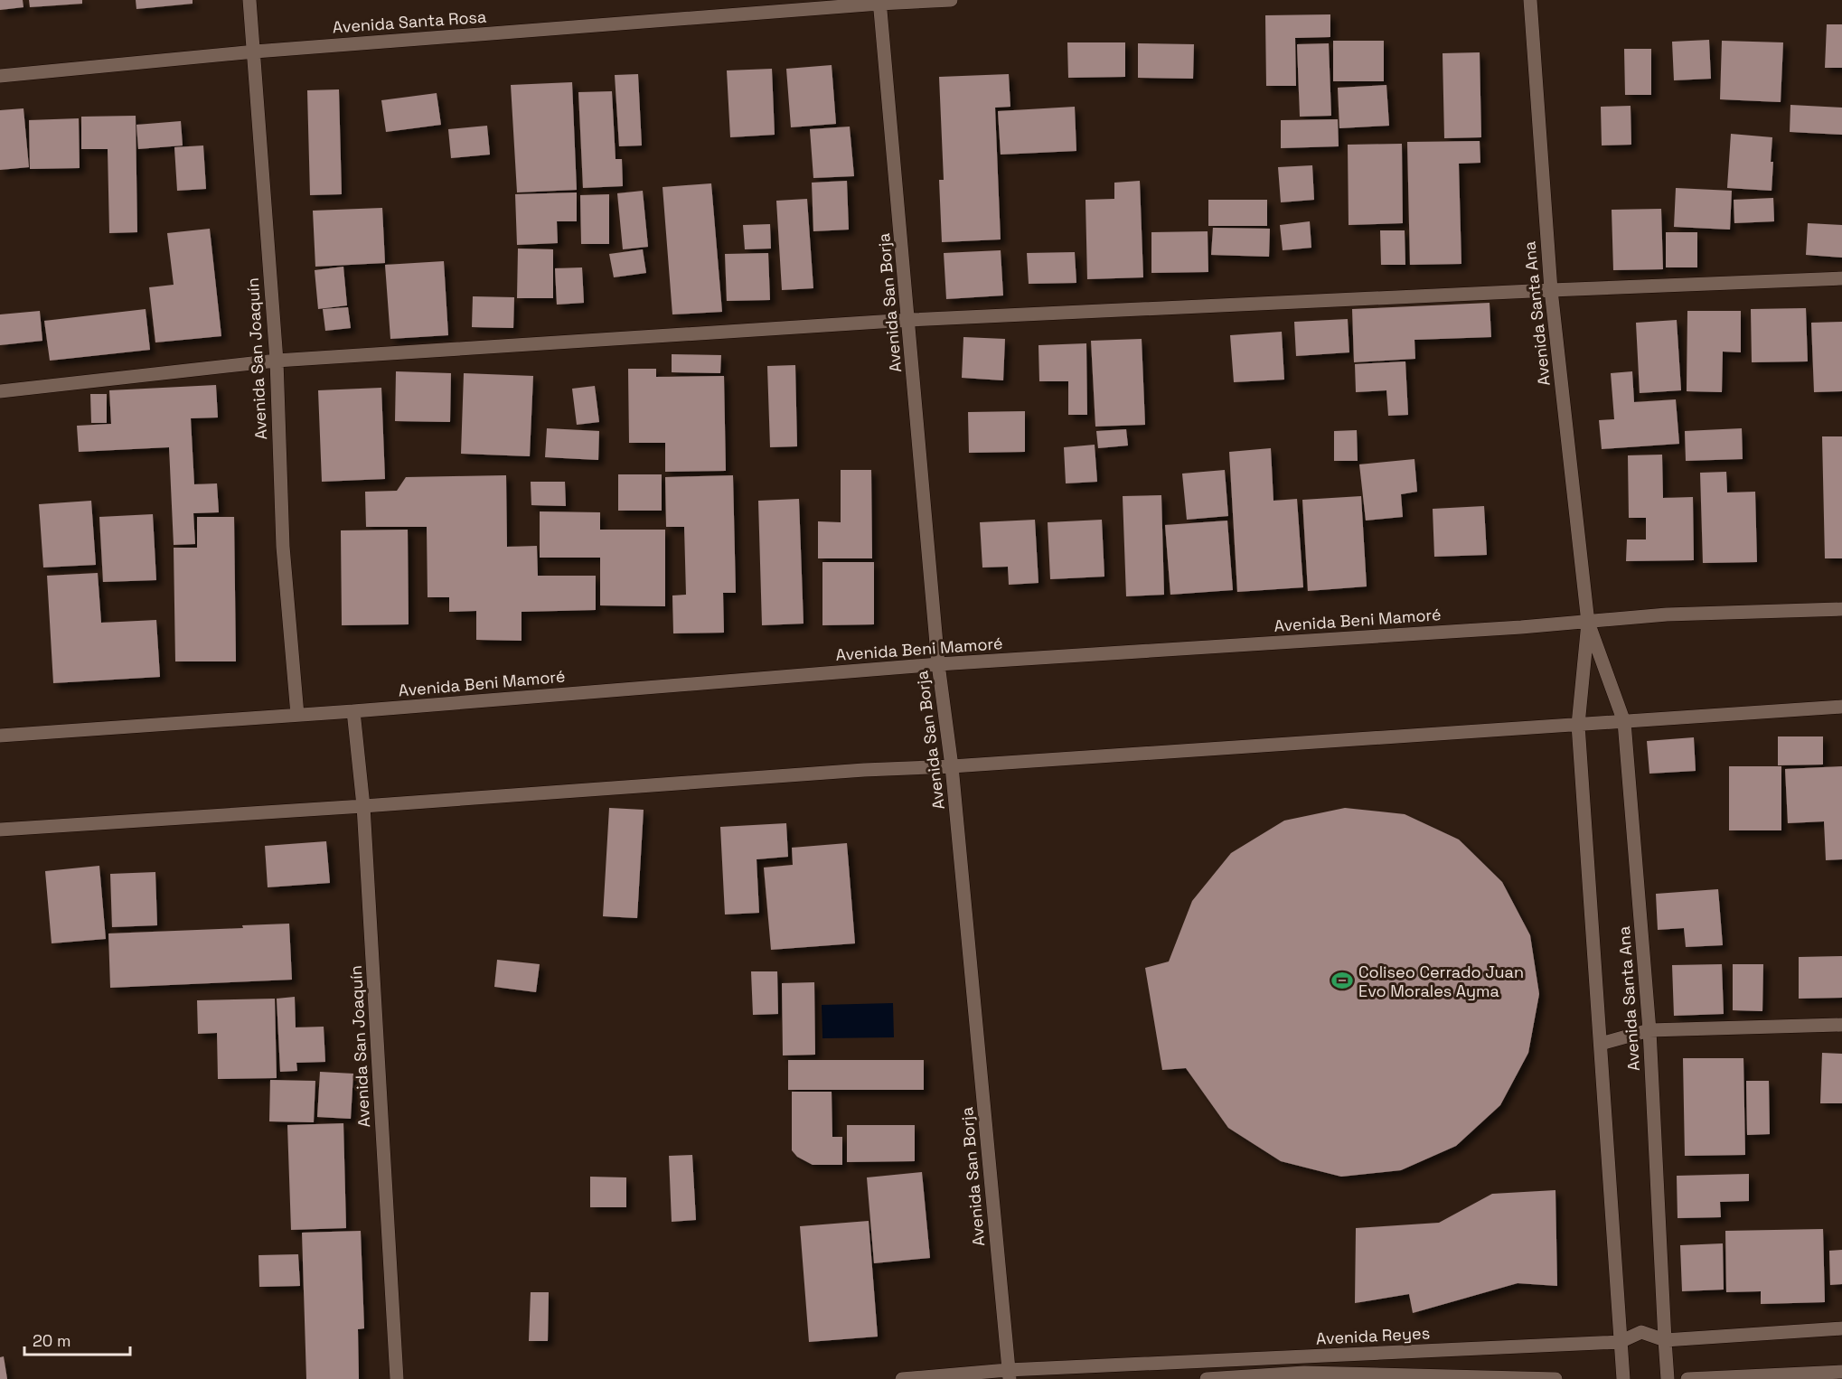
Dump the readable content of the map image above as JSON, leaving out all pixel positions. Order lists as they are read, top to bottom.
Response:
{
  "streets": {
    "street": [
      "Avenida Santa Rosa",
      "Avenida San Borja",
      "Avenida Santa Ana",
      "Avenida San Joaquín",
      "Avenida Beni Mamoré",
      "Avenida Reyes"
    ]
  },
  "crossings": [
    ["Avenida Santa Rosa", "Avenida San Borja"],
    ["Avenida Santa Rosa", "Avenida San Joaquín"],
    ["Avenida San Borja", "Avenida Beni Mamoré"],
    ["Avenida San Borja", "Avenida Reyes"],
    ["Avenida Santa Ana", "Avenida Beni Mamoré"],
    ["Avenida Santa Ana", "Avenida Reyes"],
    ["Avenida San Joaquín", "Avenida Beni Mamoré"]
  ],
  "places": {
    "sports": ["Coliseo Cerrado Juan Evo Morales Ayma"]
  },
  "scale_bar": "20 m"
}
